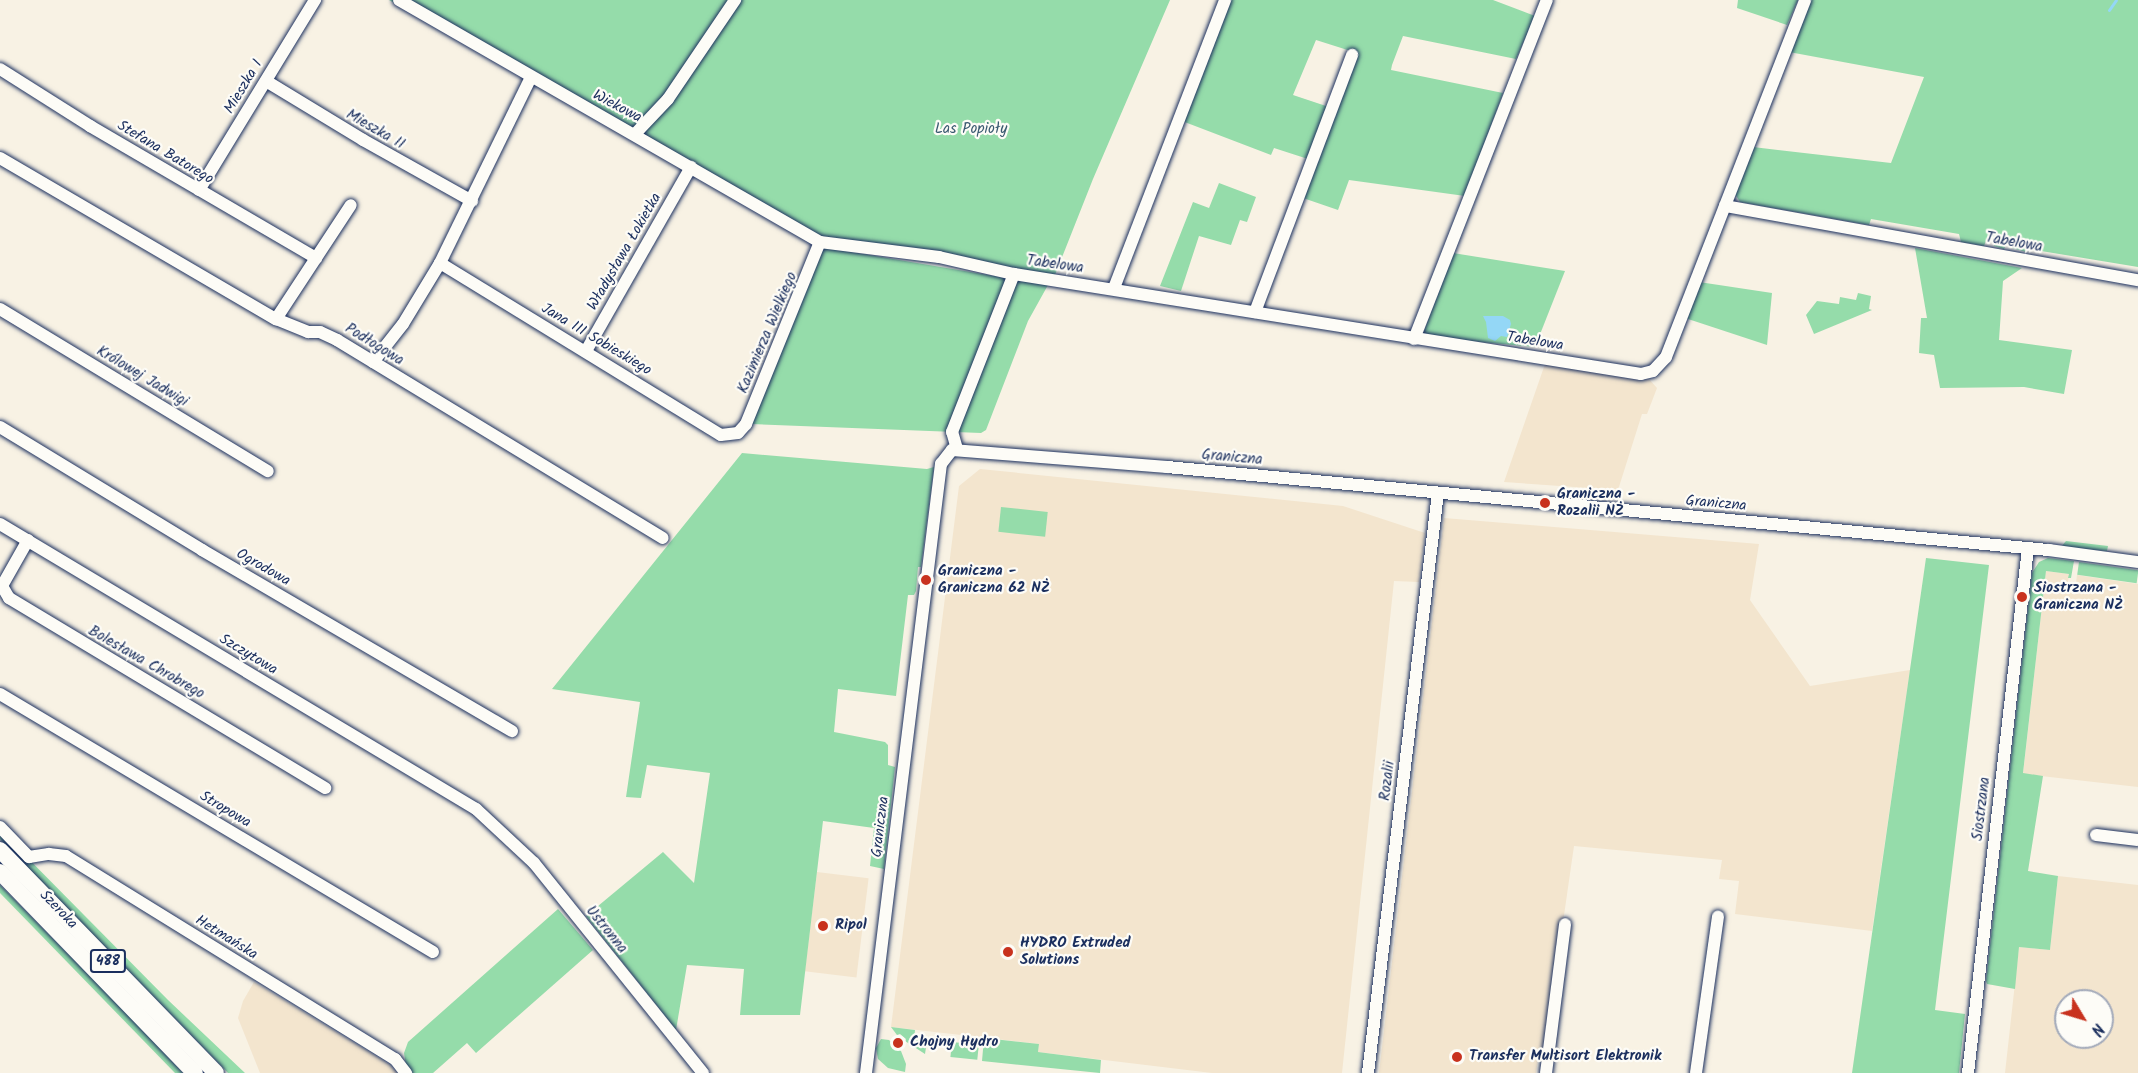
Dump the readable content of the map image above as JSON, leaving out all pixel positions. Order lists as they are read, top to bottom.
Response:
{
  "streets": {
    "main road": ["Szeroka", "488"],
    "street": [
      "Mieszka I",
      "Wiekowa",
      "Mieszka II",
      "Stefana Batorego",
      "Tabelowa",
      "Władysława Łokietka",
      "Kazimierza Wielkiego",
      "Jana III Sobieskiego",
      "Podłogowa",
      "Królowej Jadwigi",
      "Graniczna",
      "Ogrodowa",
      "Szczytowa",
      "Bolesława Chrobrego",
      "Rozalii",
      "Siostrzana",
      "Stropowa",
      "Ustronna",
      "Hetmańska"
    ]
  },
  "crossings": [
    ["Mieszka I", "Mieszka II"],
    ["Mieszka I", "Stefana Batorego"],
    ["Wiekowa", "Tabelowa"],
    ["Wiekowa", "Władysława Łokietka"],
    ["Wiekowa", "Kazimierza Wielkiego"],
    ["Tabelowa", "Kazimierza Wielkiego"],
    ["Władysława Łokietka", "Jana III Sobieskiego"],
    ["Kazimierza Wielkiego", "Jana III Sobieskiego"],
    ["Graniczna", "Rozalii"],
    ["Graniczna", "Siostrzana"],
    ["Szczytowa", "Bolesława Chrobrego"],
    ["Szczytowa", "Ustronna"]
  ],
  "parks": ["Las Popioły"],
  "places": [
    "Graniczna - Rozalii NŻ",
    "Graniczna - Graniczna 62 NŻ",
    "Siostrzana - Graniczna NŻ",
    "Ripol",
    "HYDRO Extruded Solutions",
    "Chojny Hydro",
    "Transfer Multisort Elektronik"
  ],
  "north": "bottom right"
}
